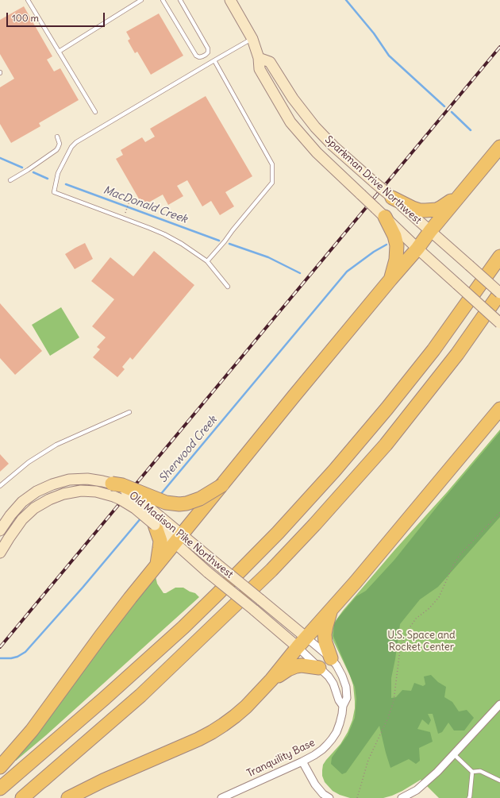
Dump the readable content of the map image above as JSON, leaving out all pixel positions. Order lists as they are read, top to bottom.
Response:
{
  "streets": {
    "main road": ["Sparkman Drive Northwest", "Old Madison Pike Northwest"],
    "street": ["Tranquility Base"]
  },
  "crossings": [
    ["Old Madison Pike Northwest", "Tranquility Base"]
  ],
  "water": ["MacDonald Creek", "Sherwood Creek"],
  "parks": ["U.S. Space and Rocket Center"],
  "scale_bar": "100 m"
}
